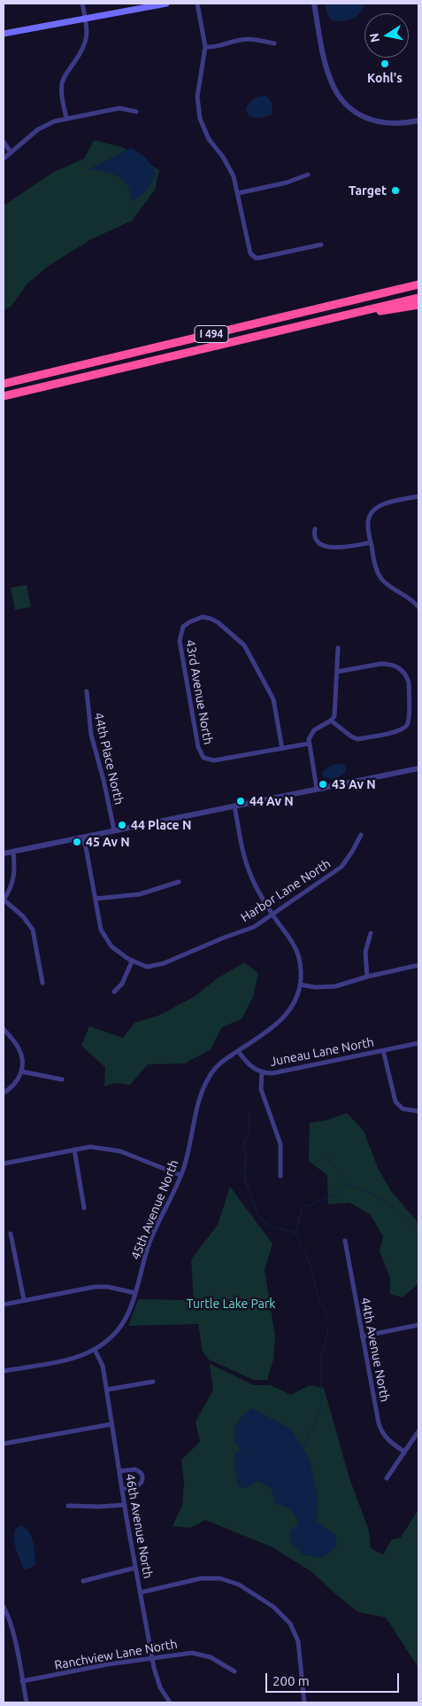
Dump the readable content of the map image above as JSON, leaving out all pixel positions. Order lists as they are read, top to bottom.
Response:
{
  "streets": {
    "highway": ["I 494"],
    "street": [
      "43rd Avenue North",
      "44th Place North",
      "Harbor Lane North",
      "Juneau Lane North",
      "45th Avenue North",
      "44th Avenue North",
      "46th Avenue North",
      "Ranchview Lane North"
    ]
  },
  "crossings": [
    ["Juneau Lane North", "45th Avenue North"],
    ["45th Avenue North", "46th Avenue North"],
    ["46th Avenue North", "Ranchview Lane North"]
  ],
  "parks": ["Turtle Lake Park"],
  "places": [
    "Kohl's",
    "Target",
    "43 Av N",
    "44 Av N",
    "44 Place N",
    "45 Av N"
  ],
  "scale_bar": "200 m",
  "north": "left"
}
